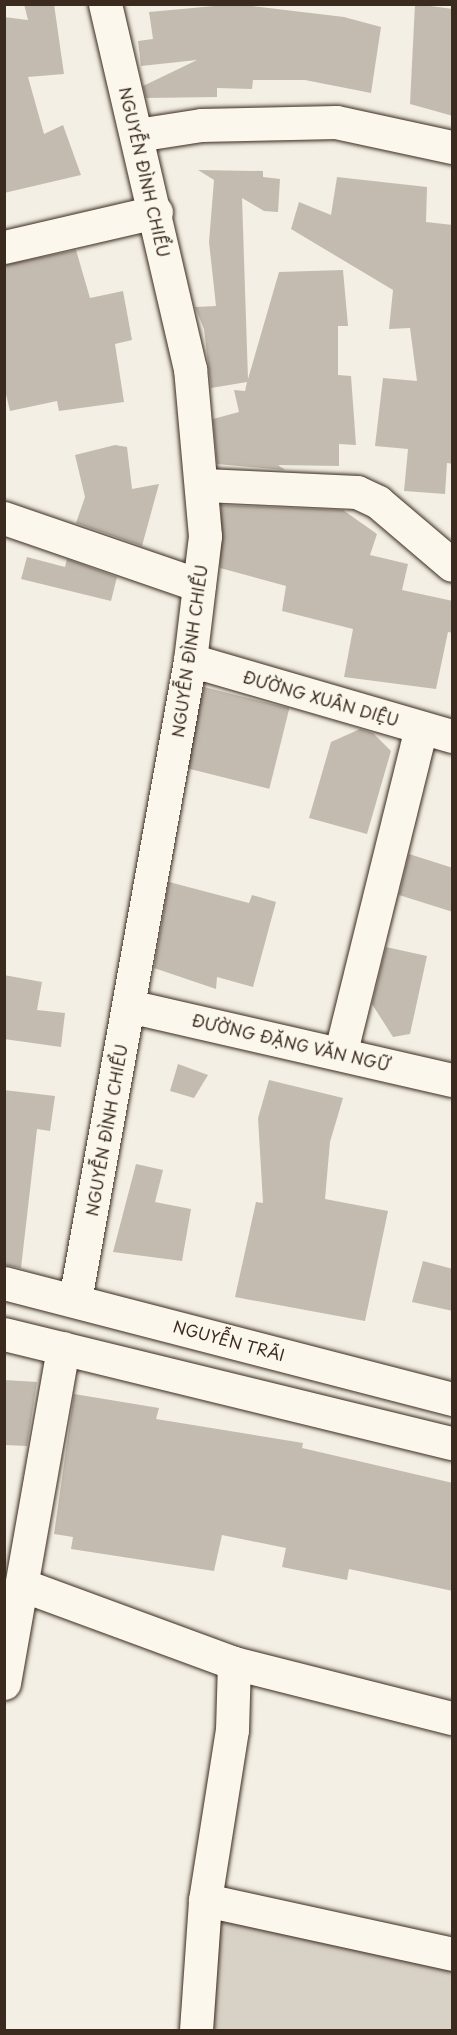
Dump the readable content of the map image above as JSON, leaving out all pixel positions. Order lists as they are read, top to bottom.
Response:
{
  "streets": {
    "street": [
      "NGUYỄN ĐÌNH CHIỂU",
      "ĐƯỜNG XUÂN DIỆU",
      "ĐƯỜNG ĐẶNG VĂN NGỮ",
      "NGUYỄN TRÃI"
    ]
  },
  "crossings": [
    ["NGUYỄN ĐÌNH CHIỂU", "ĐƯỜNG XUÂN DIỆU"],
    ["NGUYỄN ĐÌNH CHIỂU", "ĐƯỜNG ĐẶNG VĂN NGỮ"],
    ["NGUYỄN ĐÌNH CHIỂU", "NGUYỄN TRÃI"]
  ]
}
